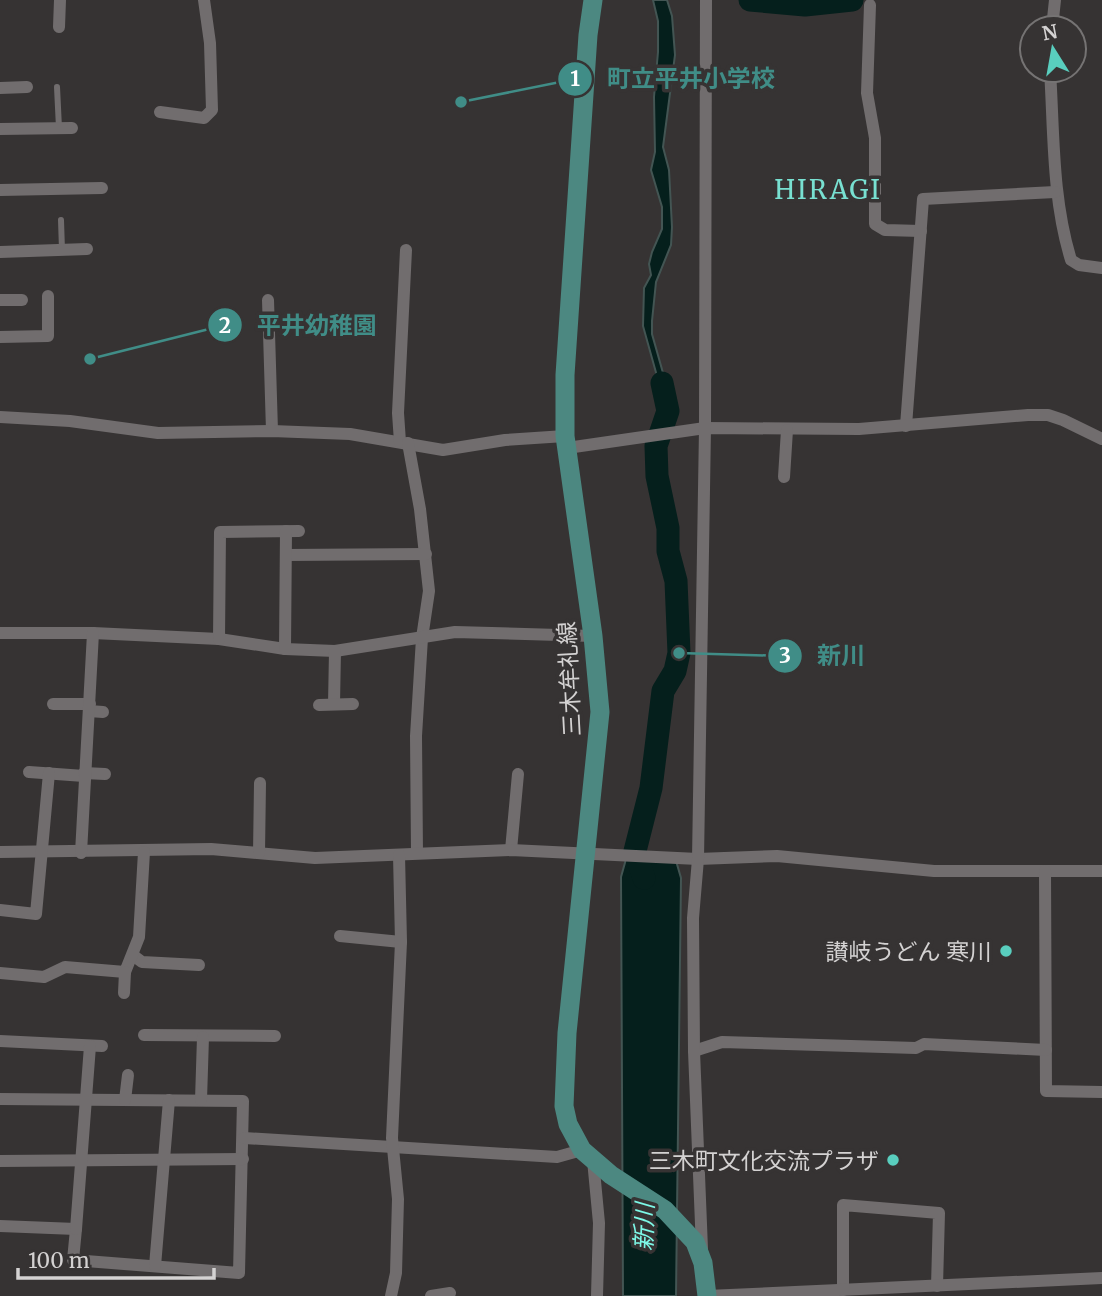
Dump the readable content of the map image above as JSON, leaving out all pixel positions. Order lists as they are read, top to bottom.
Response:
{
  "streets": {
    "main road": ["三木牟礼線"]
  },
  "districts": ["HIRAGI"],
  "water": ["新川"],
  "places": [
    "町立平井小学校",
    "平井幼稚園",
    "新川",
    "讃岐うどん 寒川",
    "三木町文化交流プラザ"
  ],
  "scale_bar": "100 m",
  "north": "top"
}
